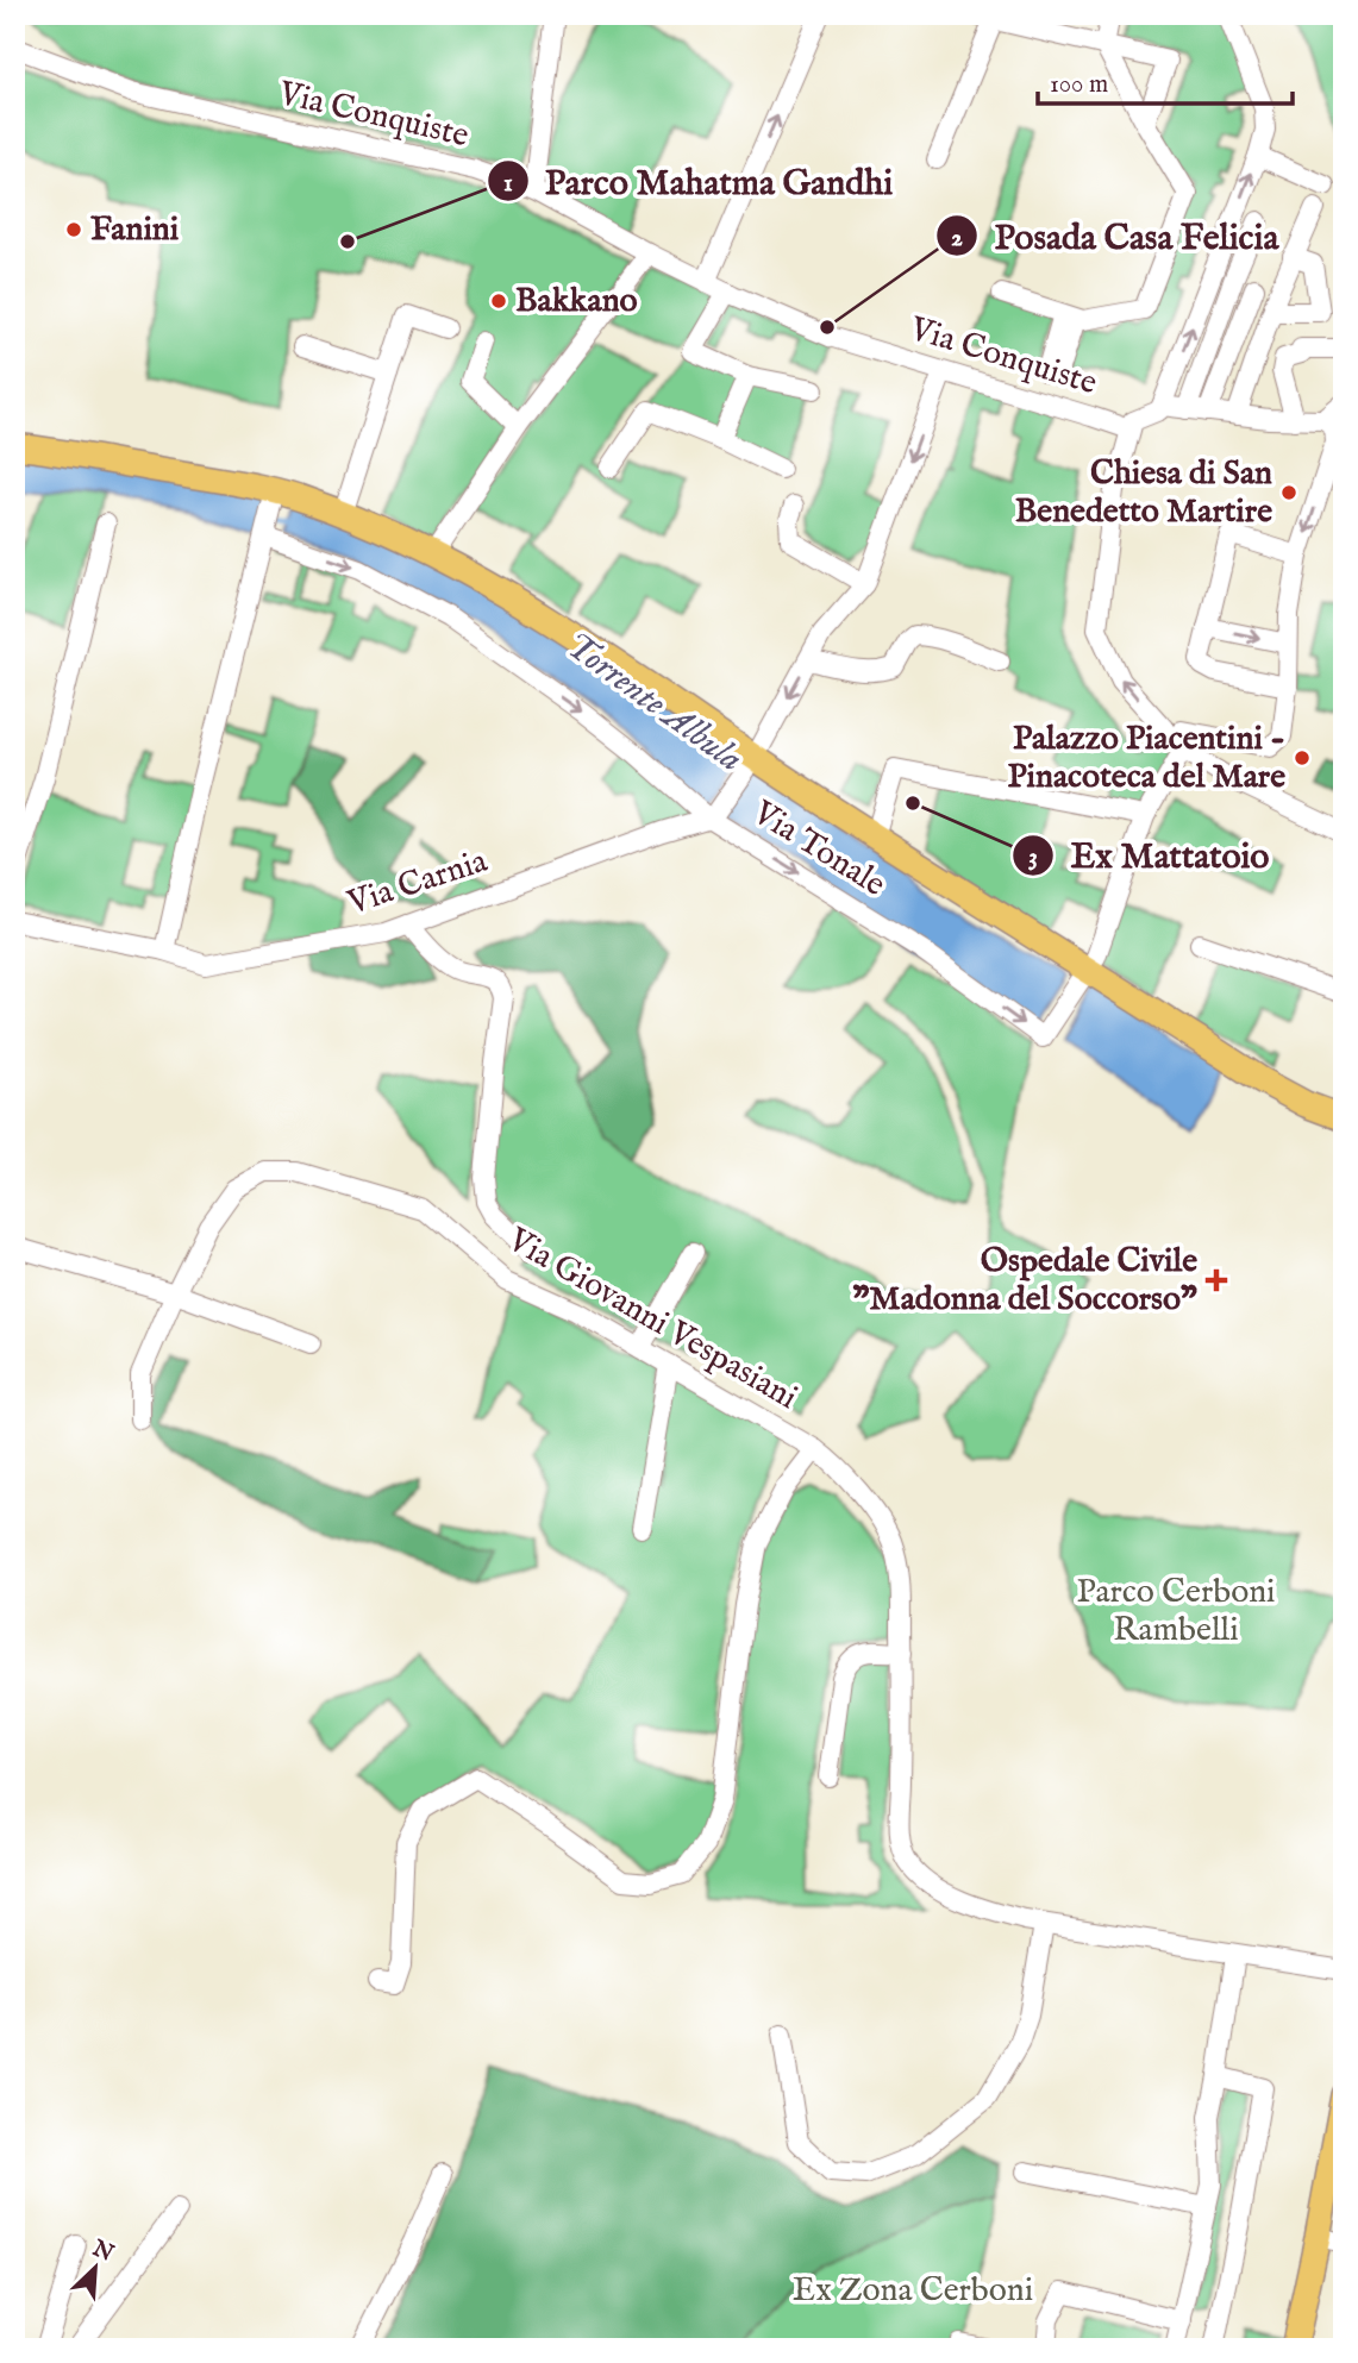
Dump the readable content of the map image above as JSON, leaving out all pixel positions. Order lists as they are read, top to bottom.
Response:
{
  "streets": {
    "street": [
      "Via Conquiste",
      "Via Tonale",
      "Via Carnia",
      "Via Giovanni Vespasiani"
    ]
  },
  "crossings": [
    ["Via Tonale", "Via Carnia"]
  ],
  "one_way": ["Via Tonale"],
  "water": ["Torrente Albula"],
  "parks": ["Parco Cerboni Rambelli", "Ex Zona Cerboni"],
  "places": {
    "other": [
      "Fanini",
      "Parco Mahatma Gandhi",
      "Bakkano",
      "Posada Casa Felicia",
      "Chiesa di San Benedetto Martire",
      "Palazzo Piacentini - Pinacoteca del Mare",
      "Ex Mattatoio"
    ],
    "health": ["Ospedale Civile \"Madonna del Soccorso\""]
  },
  "scale_bar": "100 m",
  "north": "top right"
}
